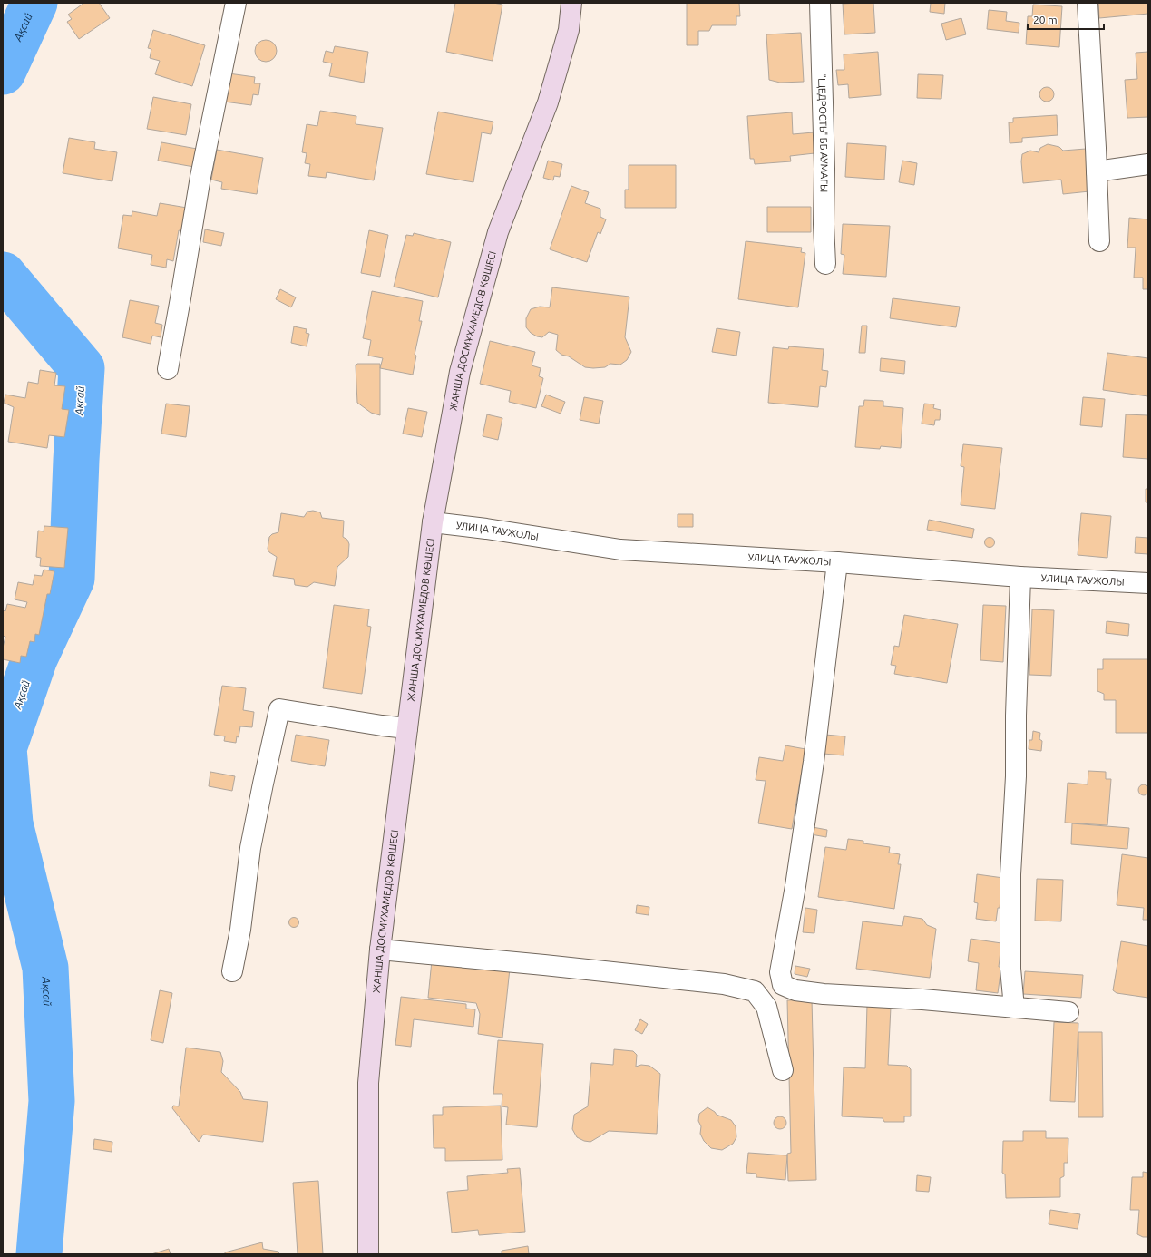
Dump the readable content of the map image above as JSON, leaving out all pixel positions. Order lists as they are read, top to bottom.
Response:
{
  "streets": {
    "street": ["\"ЩЕДРОСТЬ\" ББ АУМАҒЫ", "ЖАНША ДОСМҰХАМЕДОВ КӨШЕСІ", "УЛИЦА ТАУЖОЛЫ"]
  },
  "crossings": [
    ["ЖАНША ДОСМҰХАМЕДОВ КӨШЕСІ", "УЛИЦА ТАУЖОЛЫ"]
  ],
  "water": ["Ақсай"],
  "scale_bar": "20 m"
}
